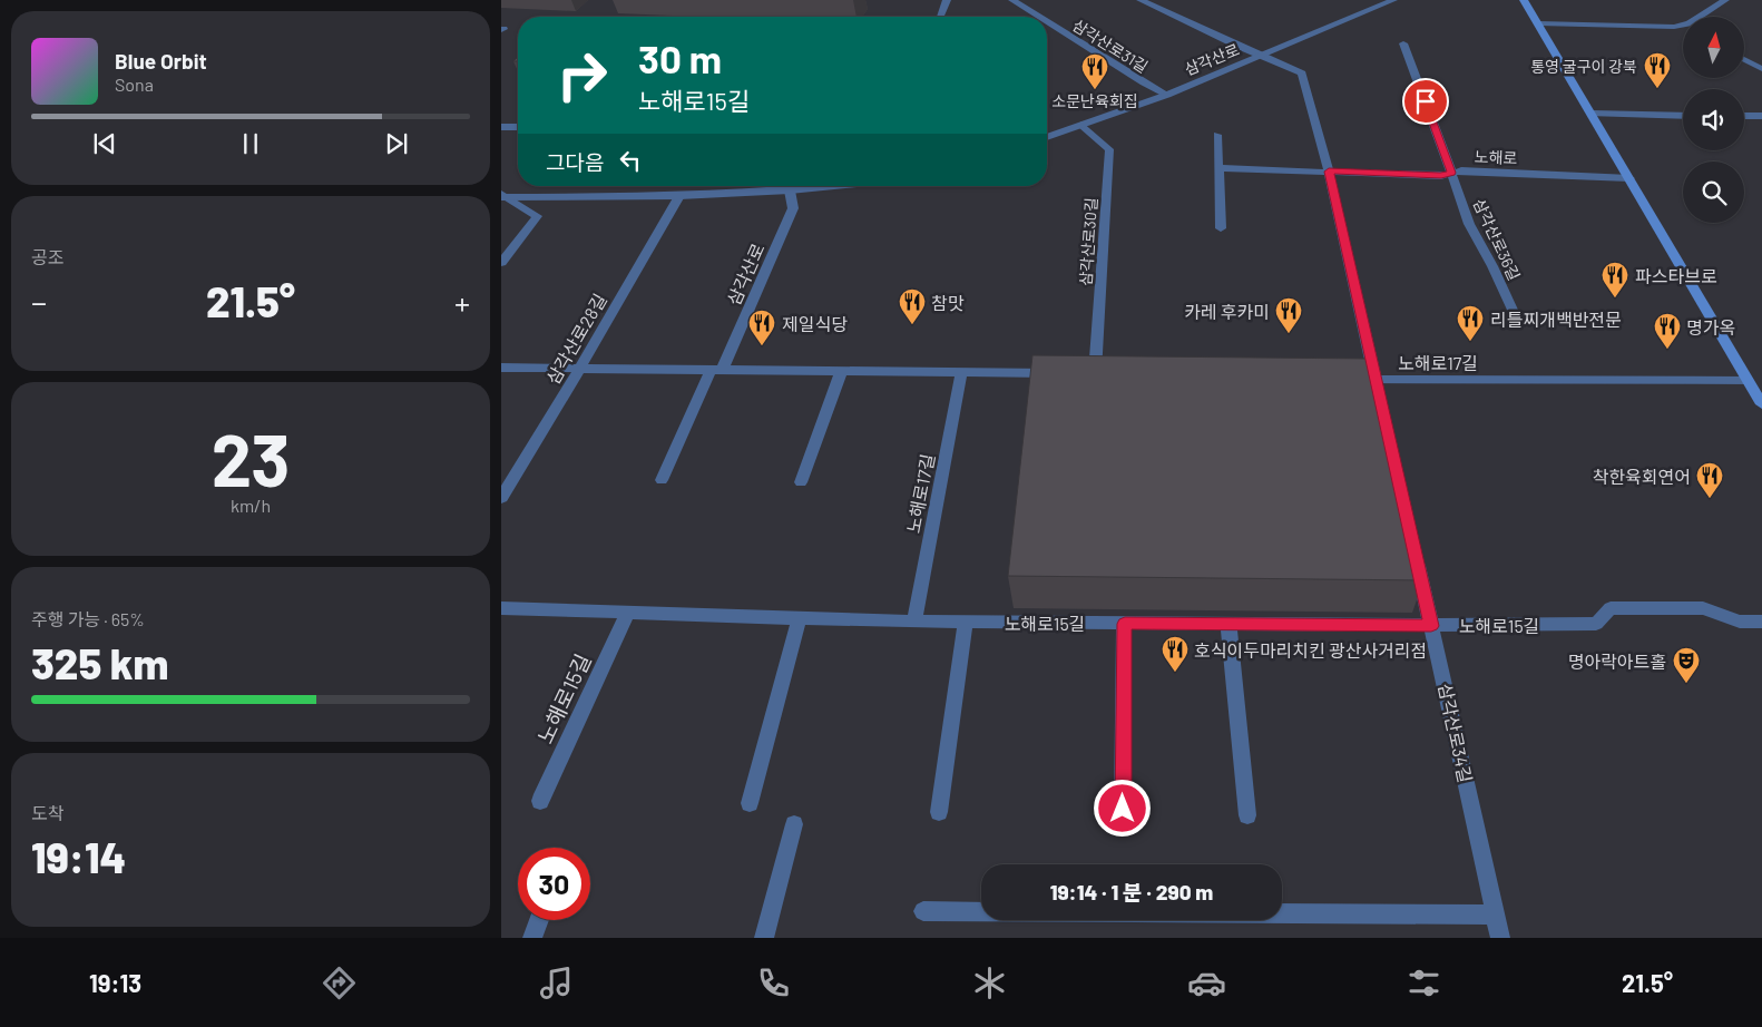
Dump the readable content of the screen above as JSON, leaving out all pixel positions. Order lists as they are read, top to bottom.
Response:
{
  "streets": {
    "street": [
      "삼각산로31길",
      "삼각산로",
      "노해로",
      "삼각산로36길",
      "삼각산로30길",
      "삼각산로28길",
      "노해로17길",
      "노해로15길",
      "삼각산로34길"
    ]
  },
  "crossings": [
    ["삼각산로31길", "삼각산로"],
    ["삼각산로", "삼각산로30길"],
    ["노해로", "삼각산로36길"],
    ["노해로17길", "노해로15길"],
    ["노해로15길", "삼각산로34길"]
  ],
  "places": {
    "restaurant": [
      "통영 굴구이 강북",
      "소문난육회집",
      "파스타브로",
      "참맛",
      "카레 후카미",
      "리틀찌개백반전문",
      "제일식당",
      "명가옥",
      "착한육회연어",
      "호식이두마리치킨 광산사거리점"
    ],
    "theatre": ["명아락아트홀"]
  },
  "north": "top",
  "page": {
    "turn": ["30 m", "노해로15길"],
    "song": ["Blue Orbit", "Sona"],
    "then": "그다음",
    "tile": [
      "공조",
      ["23", "km/h"],
      ["주행 가능 · 65%", "325 km"],
      ["도착", "19:14"]
    ],
    "heat": ["−", "21.5°", "+"],
    "limit": "30",
    "trip": "19:14 · 1 분 · 290 m",
    "tabs": ["19:13", "21.5°"]
  }
}
